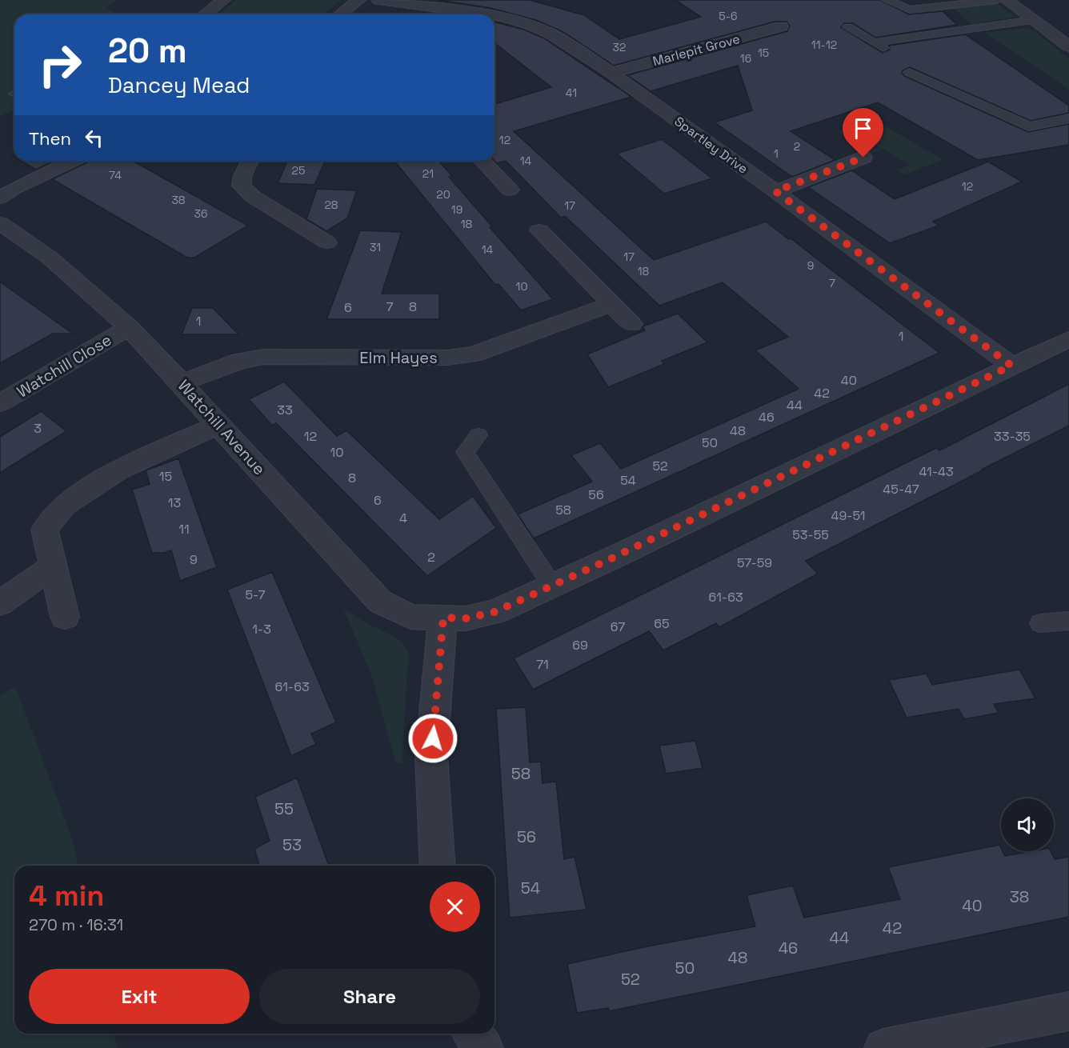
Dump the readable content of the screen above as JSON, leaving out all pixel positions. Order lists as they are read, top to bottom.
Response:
{
  "streets": {
    "street": [
      "Marlepit Grove",
      "Spartley Drive",
      "Elm Hayes",
      "Watchill Close",
      "Watchill Avenue"
    ]
  },
  "crossings": [
    ["Marlepit Grove", "Spartley Drive"],
    ["Spartley Drive", "Watchill Avenue"],
    ["Elm Hayes", "Watchill Avenue"],
    ["Watchill Close", "Watchill Avenue"]
  ],
  "house_numbers": [
    "5-6",
    "11-12",
    "32",
    "15",
    "16",
    "41",
    "12",
    "2",
    "1",
    "14",
    "25",
    "21",
    "74",
    "12",
    "20",
    "38",
    "28",
    "17",
    "19",
    "36",
    "18",
    "31",
    "14",
    "17",
    "9",
    "18",
    "7",
    "10",
    "7",
    "8",
    "6",
    "1",
    "1",
    "40",
    "42",
    "44",
    "33",
    "46",
    "3",
    "48",
    "12",
    "33-35",
    "50",
    "10",
    "52",
    "41-43",
    "15",
    "8",
    "54",
    "45-47",
    "56",
    "6",
    "13",
    "58",
    "49-51",
    "4",
    "11",
    "53-55",
    "2",
    "9",
    "57-59",
    "5-7",
    "61-63",
    "65",
    "67",
    "1-3",
    "69",
    "71",
    "61-63",
    "58",
    "55",
    "56",
    "53",
    "54",
    "38",
    "40",
    "42",
    "44",
    "46",
    "48",
    "50",
    "52"
  ],
  "page": {
    "turn": ["20 m", "Dancey Mead"],
    "then": "Then",
    "heading": ["4 min", "270 m · 16:31"],
    "buttons": ["Exit", "Share"]
  }
}
